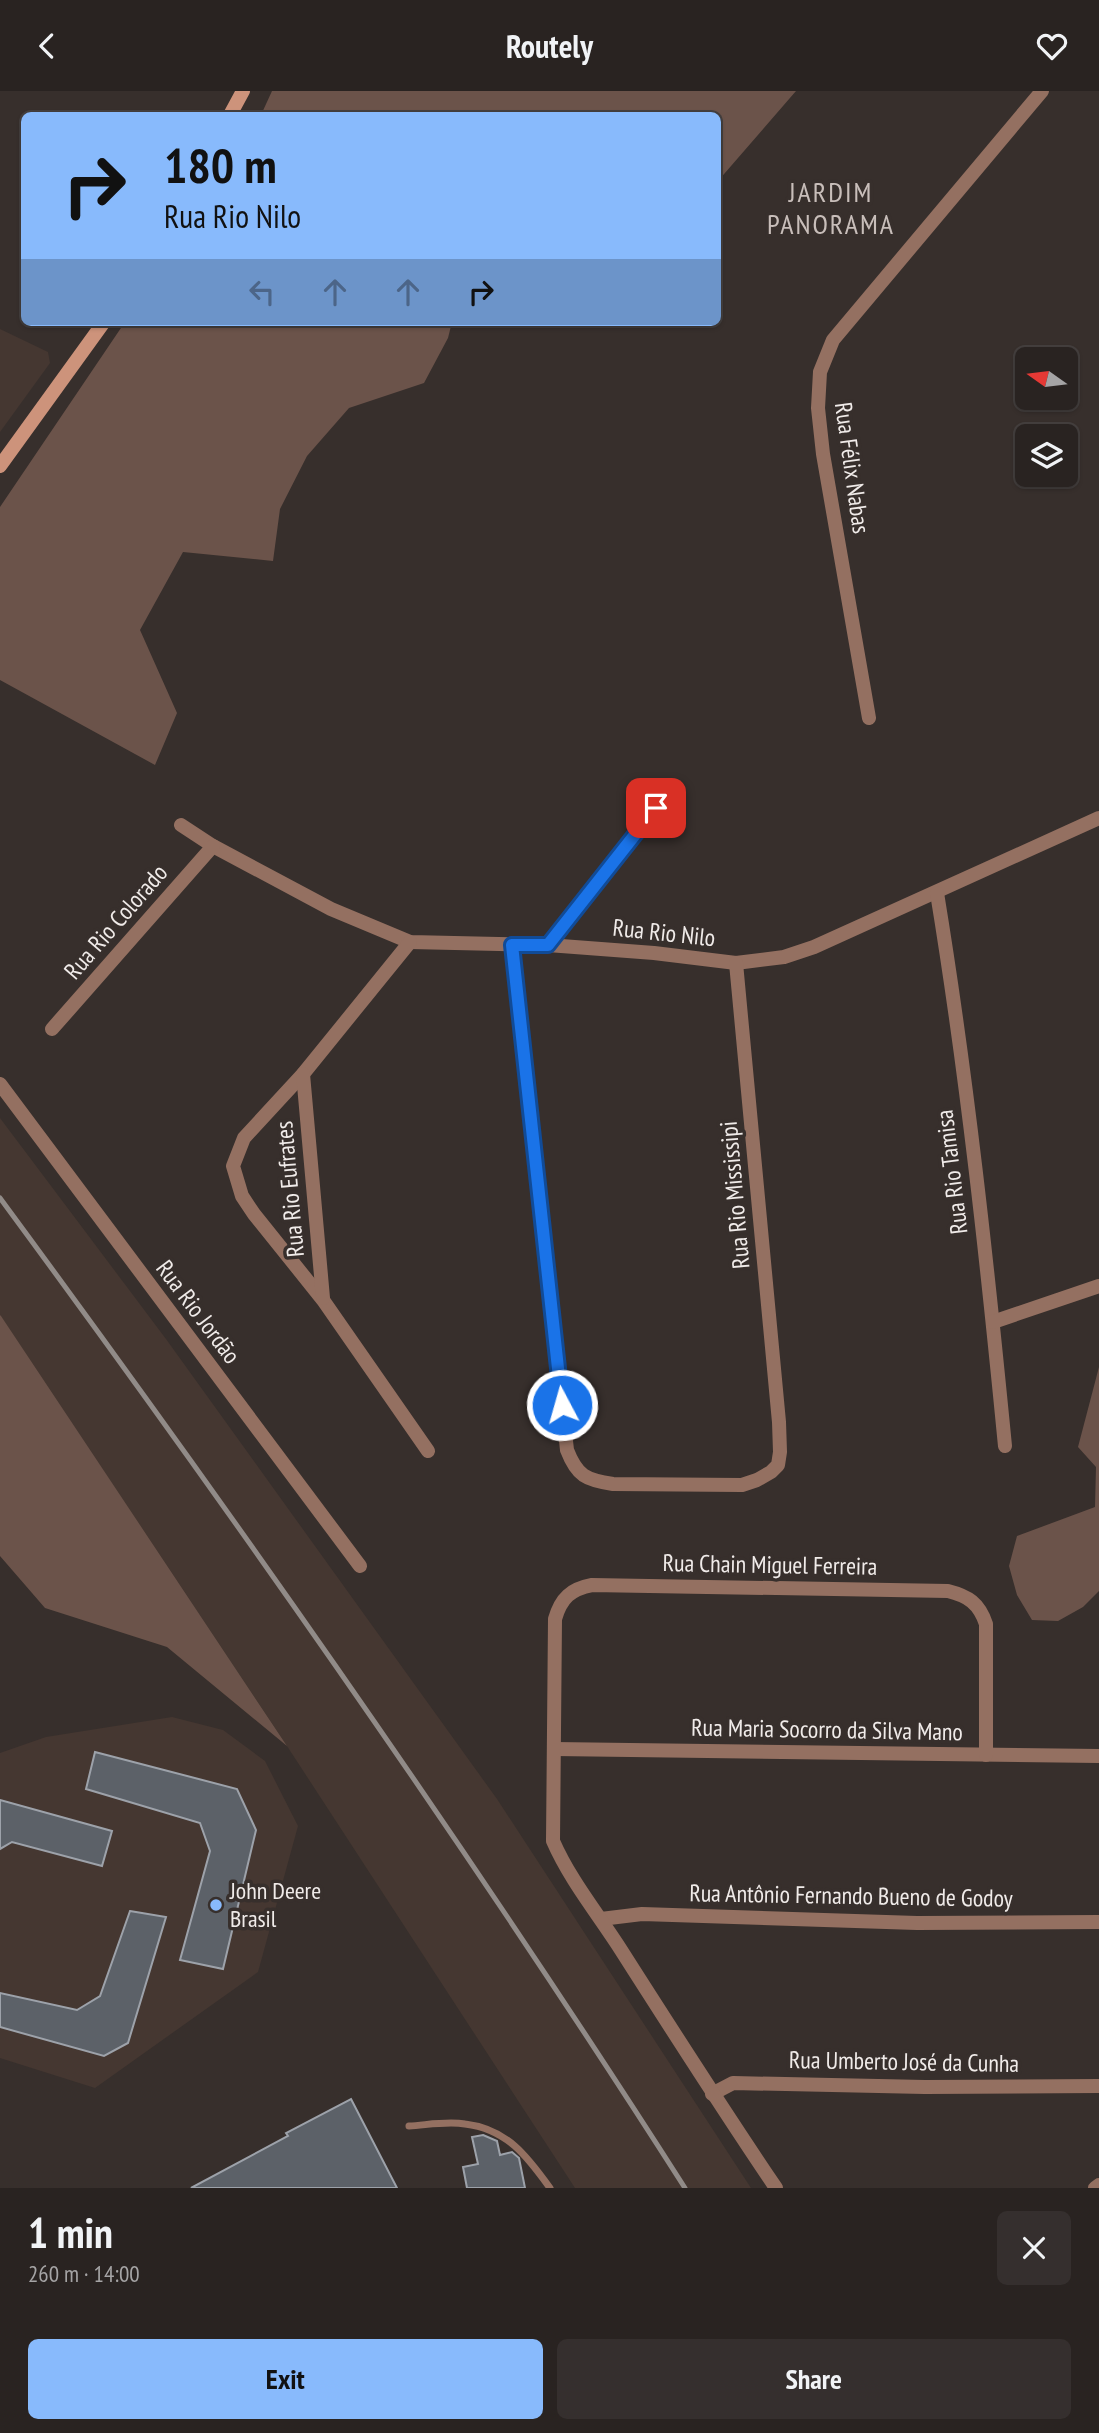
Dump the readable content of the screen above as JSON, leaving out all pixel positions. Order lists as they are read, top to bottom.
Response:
{
  "streets": {
    "street": [
      "Rua Félix Nabas",
      "Rua Rio Colorado",
      "Rua Rio Nilo",
      "Rua Rio Tamisa",
      "Rua Rio Eufrates",
      "Rua Rio Mississipi",
      "Rua Rio Jordão",
      "Rua Chain Miguel Ferreira",
      "Rua Maria Socorro da Silva Mano",
      "Rua Antônio Fernando Bueno de Godoy",
      "Rua Umberto José da Cunha"
    ]
  },
  "crossings": [
    ["Rua Rio Colorado", "Rua Rio Nilo"],
    ["Rua Rio Nilo", "Rua Rio Tamisa"],
    ["Rua Rio Nilo", "Rua Rio Eufrates"],
    ["Rua Rio Nilo", "Rua Rio Mississipi"],
    ["Rua Chain Miguel Ferreira", "Rua Maria Socorro da Silva Mano"]
  ],
  "districts": ["JARDIM PANORAMA"],
  "places": ["John Deere Brasil"],
  "north": "left",
  "page": {
    "header": "Routely",
    "turn": ["180 m", "Rua Rio Nilo"],
    "heading": ["1 min", "260 m · 14:00"],
    "buttons": ["Exit", "Share"]
  }
}
